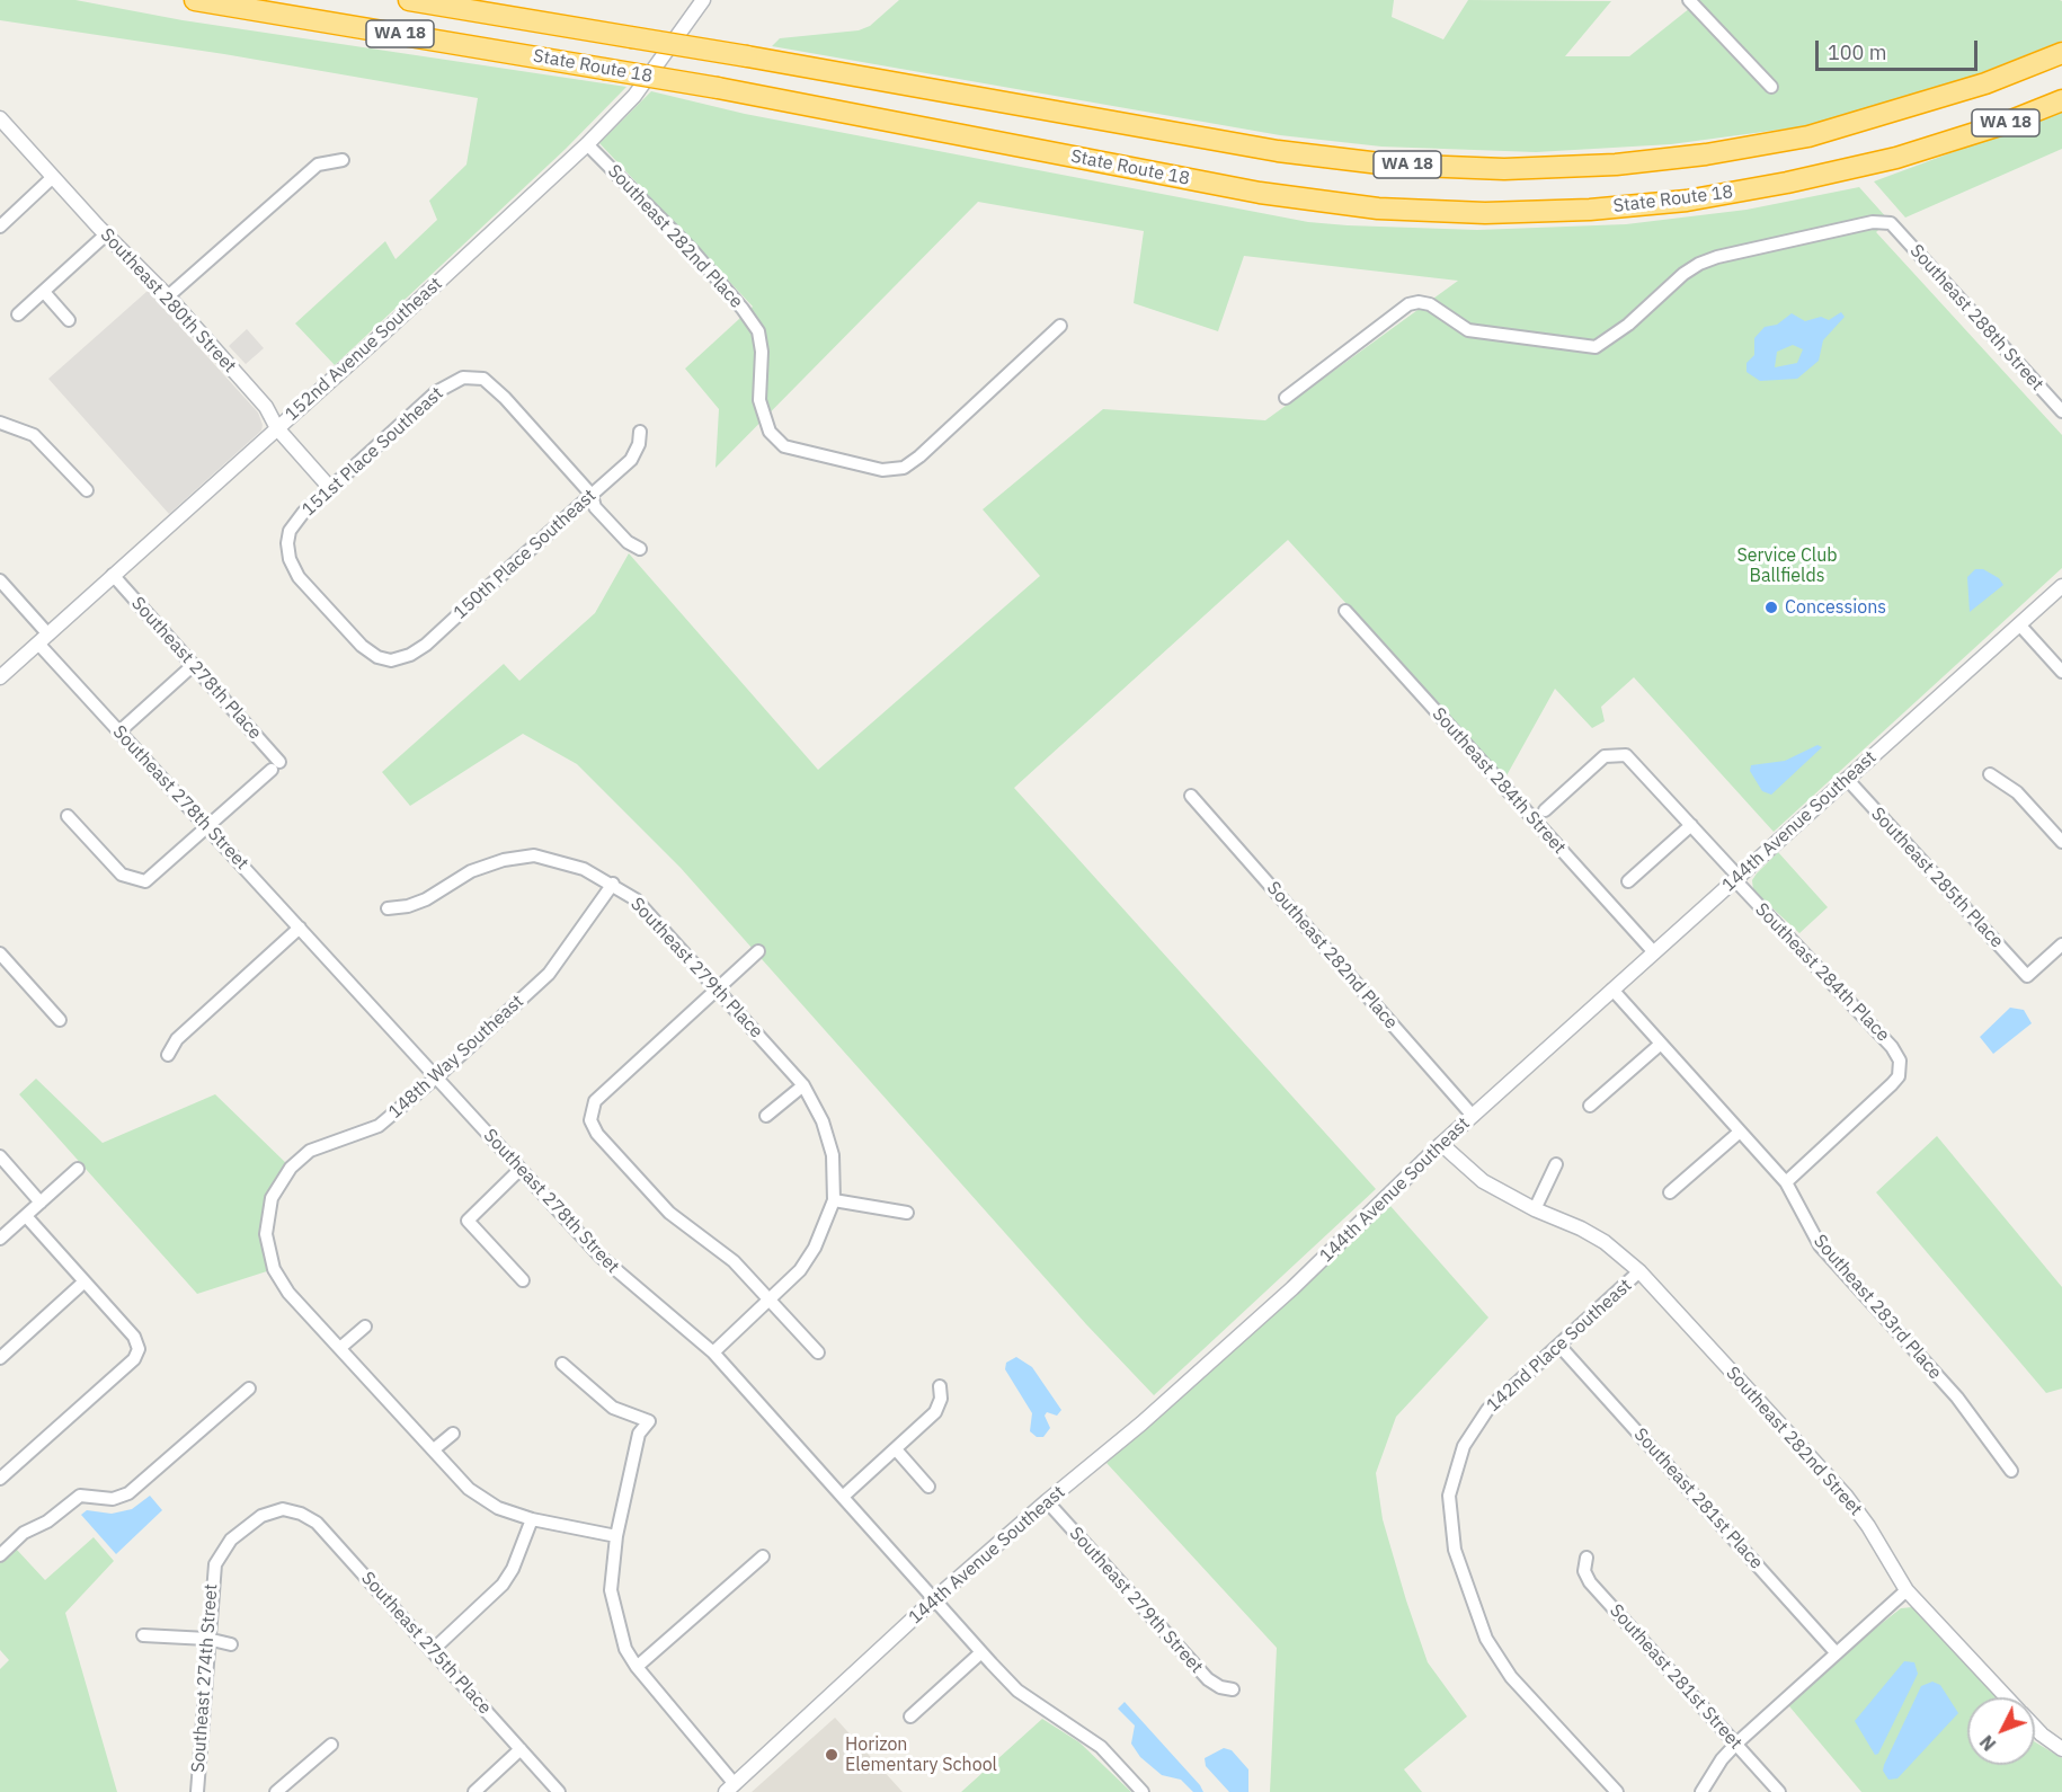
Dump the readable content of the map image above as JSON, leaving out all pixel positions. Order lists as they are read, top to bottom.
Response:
{
  "streets": {
    "highway": ["WA 18", "State Route 18"],
    "street": [
      "Southeast 282nd Place",
      "Southeast 280th Street",
      "Southeast 288th Street",
      "152nd Avenue Southeast",
      "151st Place Southeast",
      "150th Place Southeast",
      "Southeast 278th Place",
      "Southeast 284th Street",
      "Southeast 278th Street",
      "144th Avenue Southeast",
      "Southeast 285th Place",
      "Southeast 279th Place",
      "Southeast 284th Place",
      "148th Way Southeast",
      "Southeast 283rd Place",
      "142nd Place Southeast",
      "Southeast 282nd Street",
      "Southeast 281st Place",
      "Southeast 279th Street",
      "Southeast 275th Place",
      "Southeast 281st Street",
      "Southeast 274th Street"
    ]
  },
  "crossings": [
    ["Southeast 282nd Place", "152nd Avenue Southeast"],
    ["Southeast 282nd Place", "144th Avenue Southeast"],
    ["Southeast 280th Street", "152nd Avenue Southeast"],
    ["Southeast 280th Street", "151st Place Southeast"],
    ["152nd Avenue Southeast", "Southeast 278th Place"],
    ["152nd Avenue Southeast", "Southeast 278th Street"],
    ["151st Place Southeast", "150th Place Southeast"],
    ["Southeast 278th Place", "Southeast 278th Street"],
    ["Southeast 284th Street", "144th Avenue Southeast"],
    ["Southeast 278th Street", "144th Avenue Southeast"],
    ["Southeast 278th Street", "148th Way Southeast"],
    ["144th Avenue Southeast", "Southeast 285th Place"],
    ["144th Avenue Southeast", "Southeast 284th Place"],
    ["144th Avenue Southeast", "Southeast 283rd Place"],
    ["144th Avenue Southeast", "Southeast 282nd Street"],
    ["144th Avenue Southeast", "Southeast 279th Street"],
    ["Southeast 279th Place", "148th Way Southeast"],
    ["Southeast 284th Place", "Southeast 283rd Place"],
    ["142nd Place Southeast", "Southeast 282nd Street"],
    ["142nd Place Southeast", "Southeast 281st Place"],
    ["Southeast 275th Place", "Southeast 274th Street"]
  ],
  "parks": ["Service Club Ballfields"],
  "places": ["Concessions", "Horizon Elementary School"],
  "scale_bar": "100 m",
  "north": "bottom left"
}
